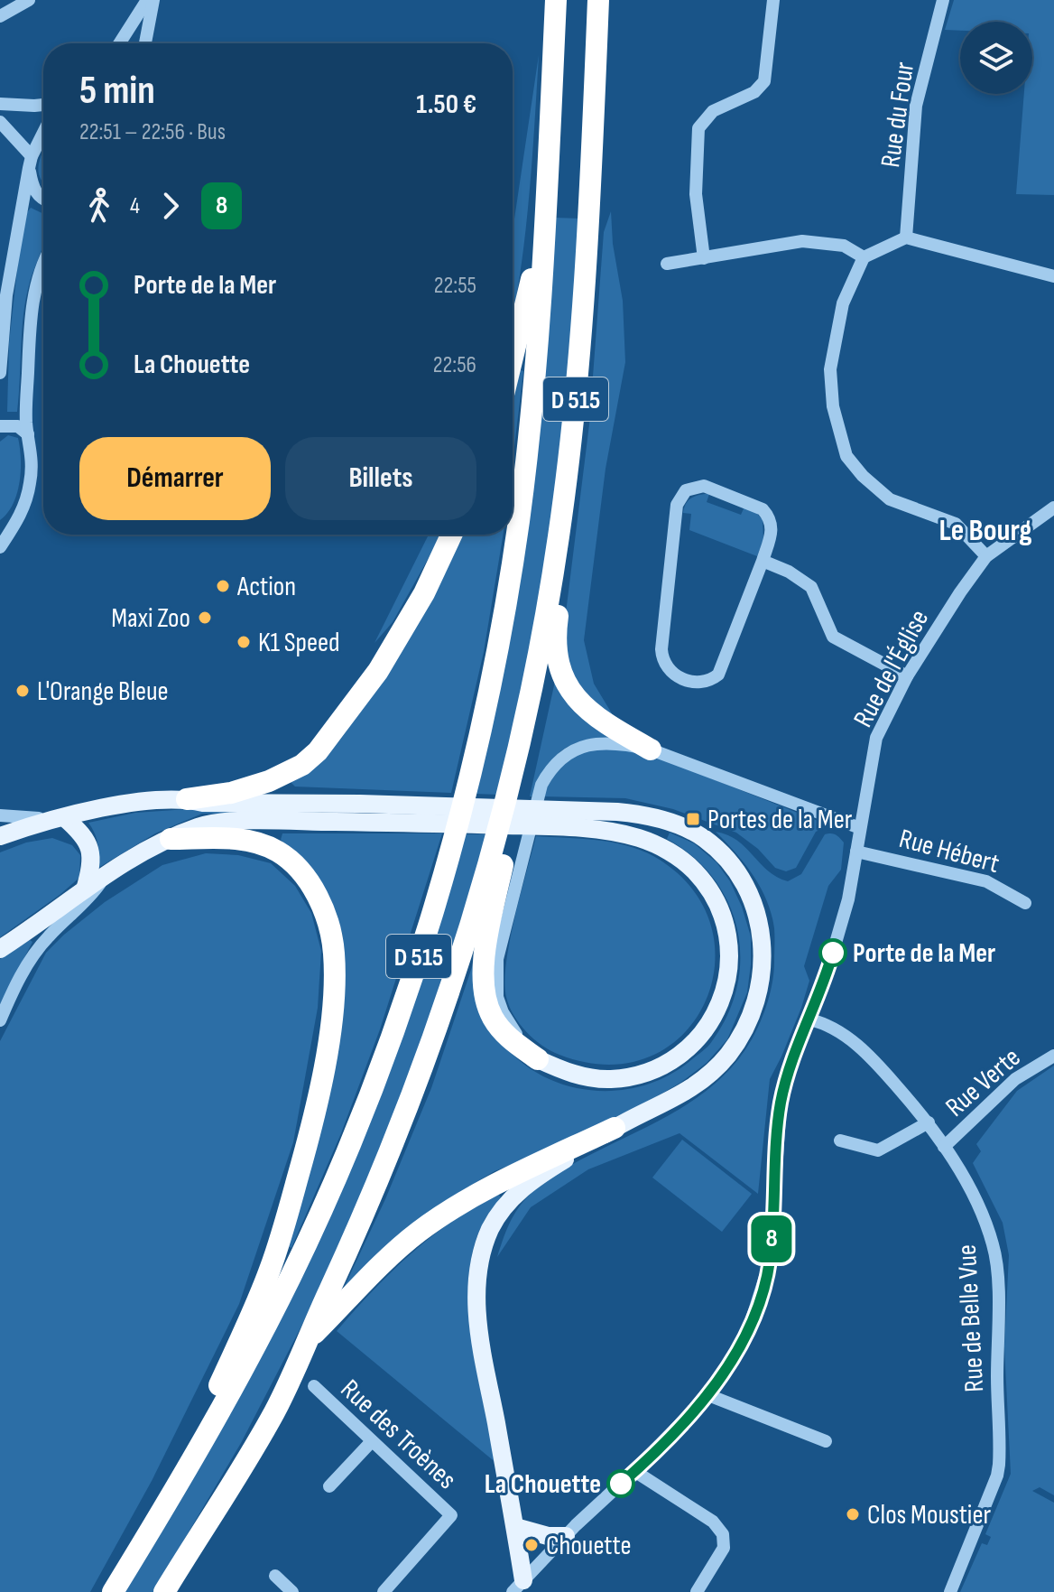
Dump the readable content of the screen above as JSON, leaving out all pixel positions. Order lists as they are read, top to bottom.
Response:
{
  "streets": {
    "highway": ["D 515"],
    "street": [
      "Rue du Four",
      "Rue de l'Église",
      "Rue Hébert",
      "Rue Verte",
      "Rue de Belle Vue",
      "Rue des Troènes"
    ]
  },
  "crossings": [
    ["Rue de l'Église", "Rue Hébert"],
    ["Rue de l'Église", "Rue de Belle Vue"],
    ["Rue Verte", "Rue de Belle Vue"]
  ],
  "districts": ["Le Bourg"],
  "places": {
    "other": [
      "Action",
      "Maxi Zoo",
      "K1 Speed",
      "L'Orange Bleue",
      "Porte de la Mer",
      "La Chouette",
      "Clos Moustier",
      "Chouette"
    ],
    "transit": ["Portes de la Mer"]
  },
  "lines": ["bus line 8"],
  "page": {
    "on_map": "8",
    "heading": ["5 min", "22:51 – 22:56 · Bus", "1.50 €"],
    "legs": ["4", "8"],
    "list": [
      {
        "name": "Porte de la Mer",
        "value": "22:55"
      },
      {
        "name": "La Chouette",
        "value": "22:56"
      }
    ],
    "buttons": ["Démarrer", "Billets"]
  }
}
